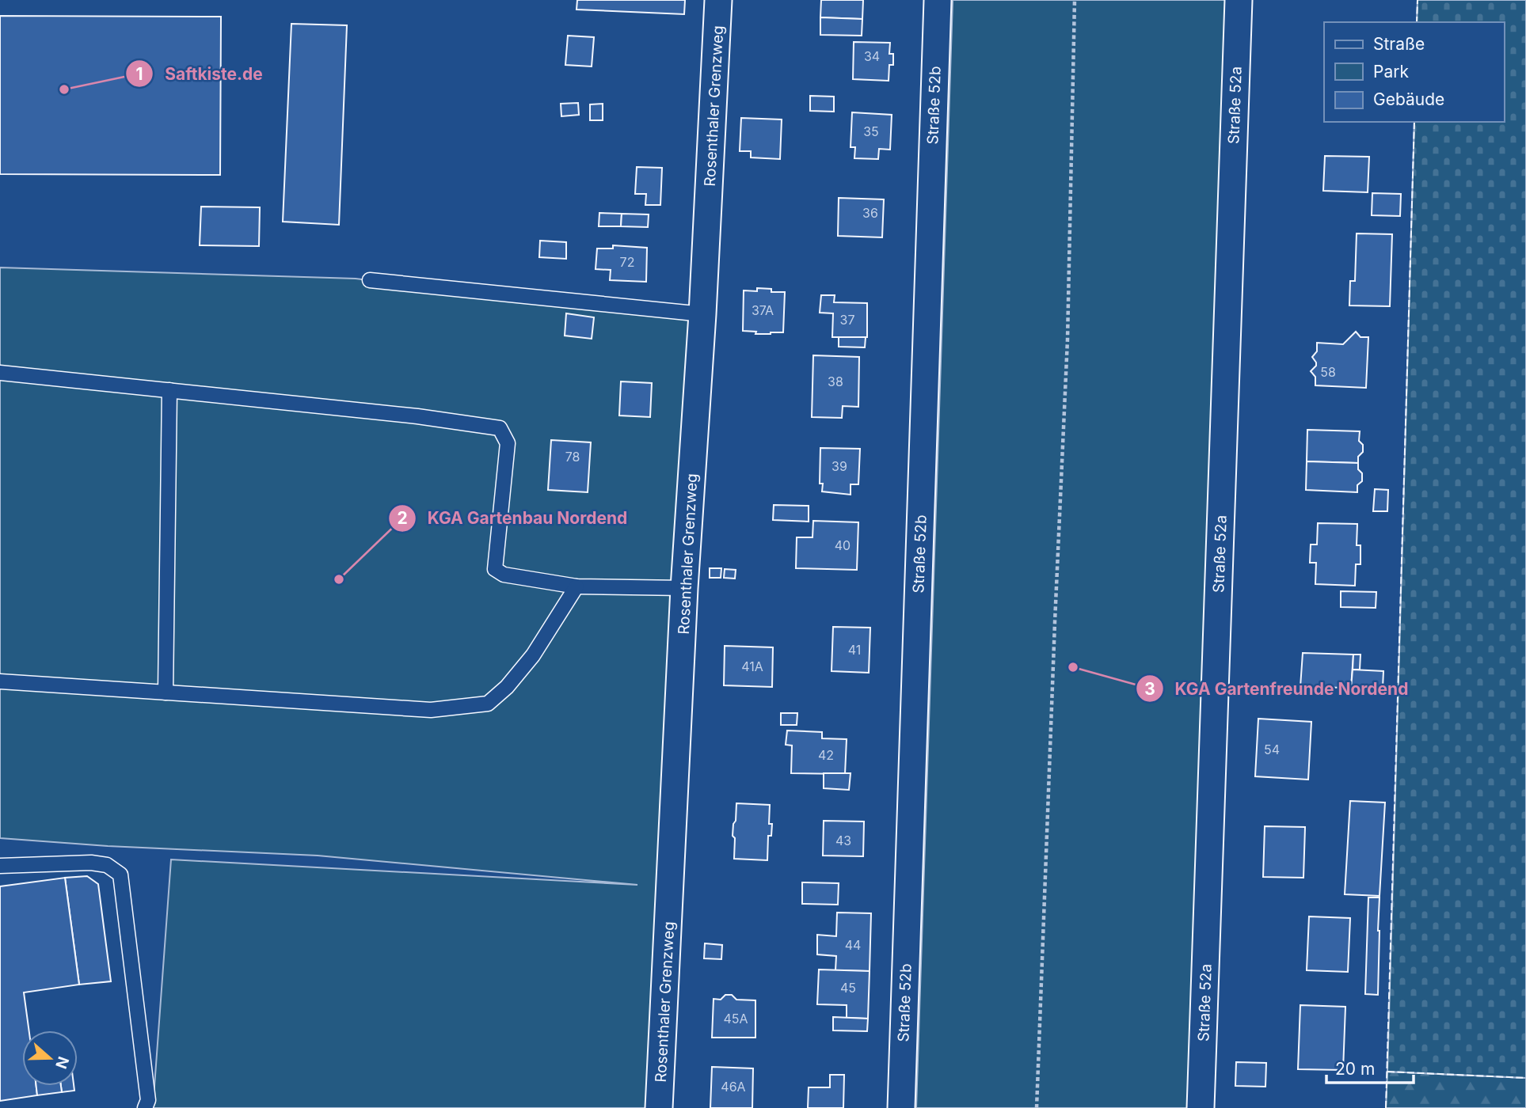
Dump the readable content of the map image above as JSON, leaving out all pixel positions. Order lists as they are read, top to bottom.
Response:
{
  "streets": {
    "street": ["Straße 52b", "Straße 52a", "Rosenthaler Grenzweg"]
  },
  "places": ["Saftkiste.de", "KGA Gartenbau Nordend", "KGA Gartenfreunde Nordend"],
  "house_numbers": [
    "34",
    "35",
    "36",
    "72",
    "37A",
    "37",
    "58",
    "38",
    "78",
    "39",
    "40",
    "41",
    "41A",
    "54",
    "42",
    "43",
    "44",
    "45",
    "45A",
    "46A"
  ],
  "legend": ["Straße", "Park", "Gebäude"],
  "scale_bar": "20 m",
  "north": "right"
}
